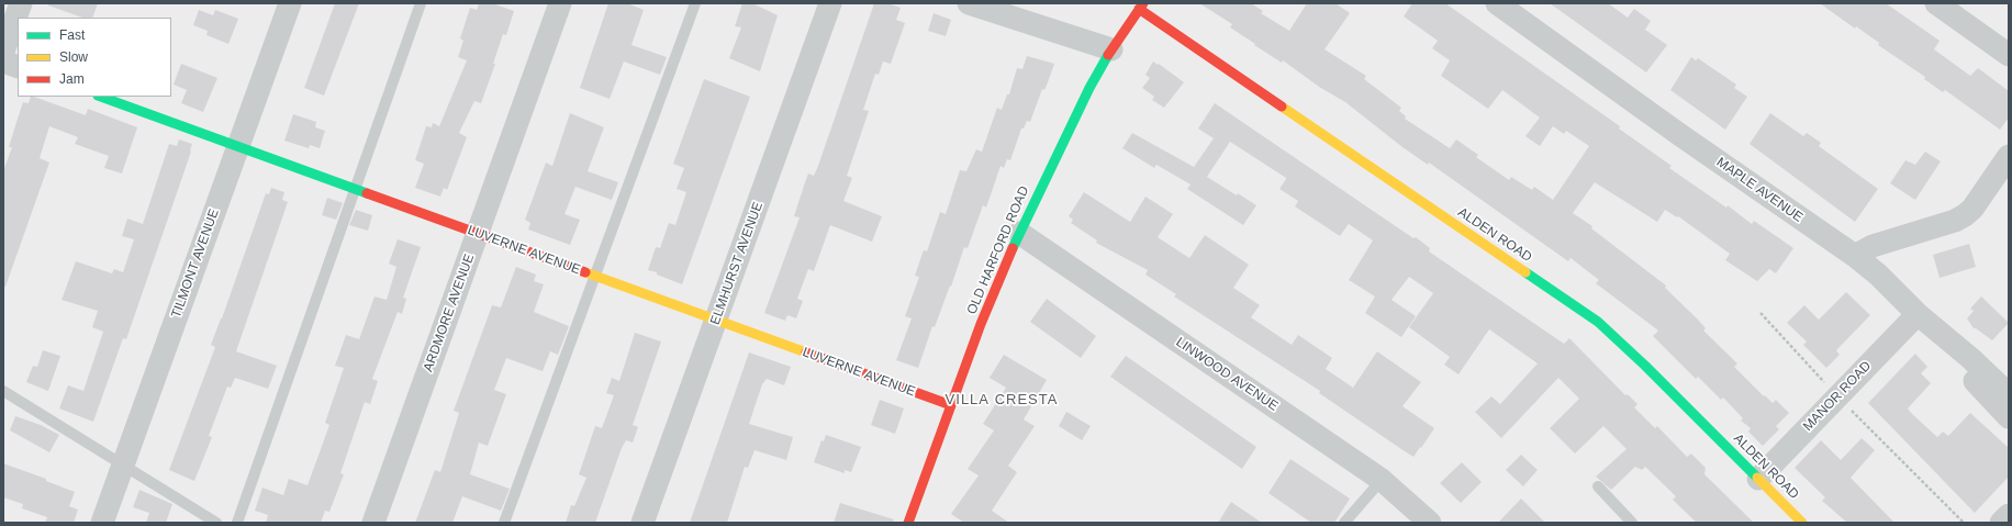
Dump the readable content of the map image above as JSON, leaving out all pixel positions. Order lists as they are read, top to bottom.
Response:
{
  "streets": {
    "street": [
      "MAPLE AVENUE",
      "ALDEN ROAD",
      "LUVERNE AVENUE",
      "OLD HARFORD ROAD",
      "TILMONT AVENUE",
      "ELMHURST AVENUE",
      "ARDMORE AVENUE",
      "LINWOOD AVENUE",
      "MANOR ROAD"
    ]
  },
  "crossings": [
    ["MAPLE AVENUE", "MANOR ROAD"],
    ["ALDEN ROAD", "OLD HARFORD ROAD"],
    ["ALDEN ROAD", "MANOR ROAD"],
    ["LUVERNE AVENUE", "OLD HARFORD ROAD"],
    ["LUVERNE AVENUE", "TILMONT AVENUE"],
    ["LUVERNE AVENUE", "ELMHURST AVENUE"],
    ["LUVERNE AVENUE", "ARDMORE AVENUE"],
    ["OLD HARFORD ROAD", "LINWOOD AVENUE"]
  ],
  "districts": ["VILLA CRESTA"],
  "legend": ["Fast", "Slow", "Jam"]
}
